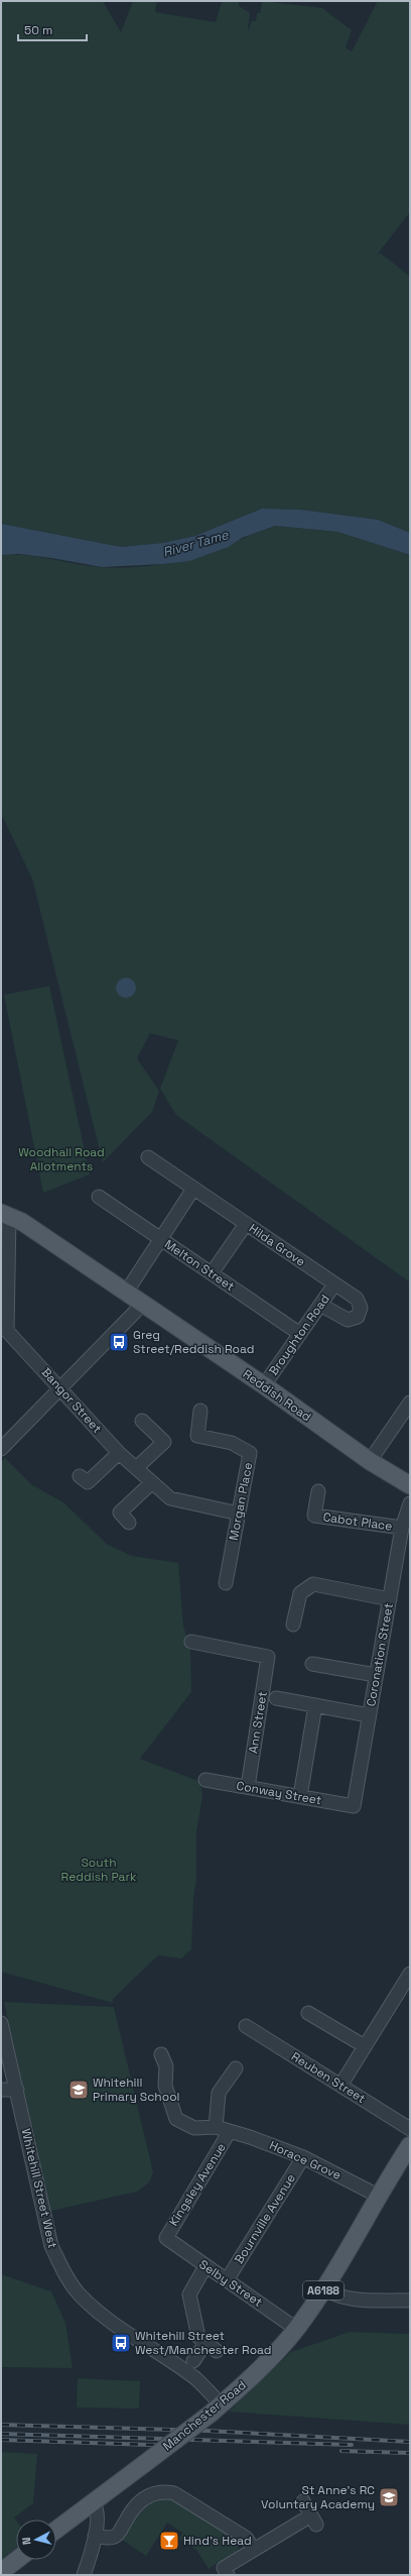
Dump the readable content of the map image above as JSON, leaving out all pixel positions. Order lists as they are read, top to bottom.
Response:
{
  "streets": {
    "main road": ["Reddish Road", "A6188", "Manchester Road"],
    "street": [
      "Hilda Grove",
      "Melton Street",
      "Broughton Road",
      "Bangor Street",
      "Morgan Place",
      "Cabot Place",
      "Coronation Street",
      "Ann Street",
      "Conway Street",
      "Reuben Street",
      "Horace Grove",
      "Kingsley Avenue",
      "Whitehill Street West",
      "Bournville Avenue",
      "Selby Street"
    ]
  },
  "crossings": [
    ["Hilda Grove", "Broughton Road"],
    ["Melton Street", "Broughton Road"],
    ["Broughton Road", "Reddish Road"],
    ["Reddish Road", "Bangor Street"],
    ["Bangor Street", "Morgan Place"],
    ["Cabot Place", "Coronation Street"],
    ["Coronation Street", "Conway Street"],
    ["Ann Street", "Conway Street"],
    ["Horace Grove", "Kingsley Avenue"],
    ["Horace Grove", "Bournville Avenue"],
    ["Horace Grove", "Manchester Road"],
    ["Kingsley Avenue", "Selby Street"],
    ["Whitehill Street West", "Manchester Road"],
    ["Bournville Avenue", "Selby Street"],
    ["Selby Street", "Manchester Road"]
  ],
  "water": ["River Tame"],
  "parks": ["Woodhall Road Allotments", "South Reddish Park"],
  "places": {
    "bus stop": ["Greg Street/Reddish Road", "Whitehill Street West/Manchester Road"],
    "school or university": ["Whitehill Primary School", "St Anne's RC Voluntary Academy"],
    "bar": ["Hind's Head"]
  },
  "scale_bar": "50 m",
  "north": "left"
}
